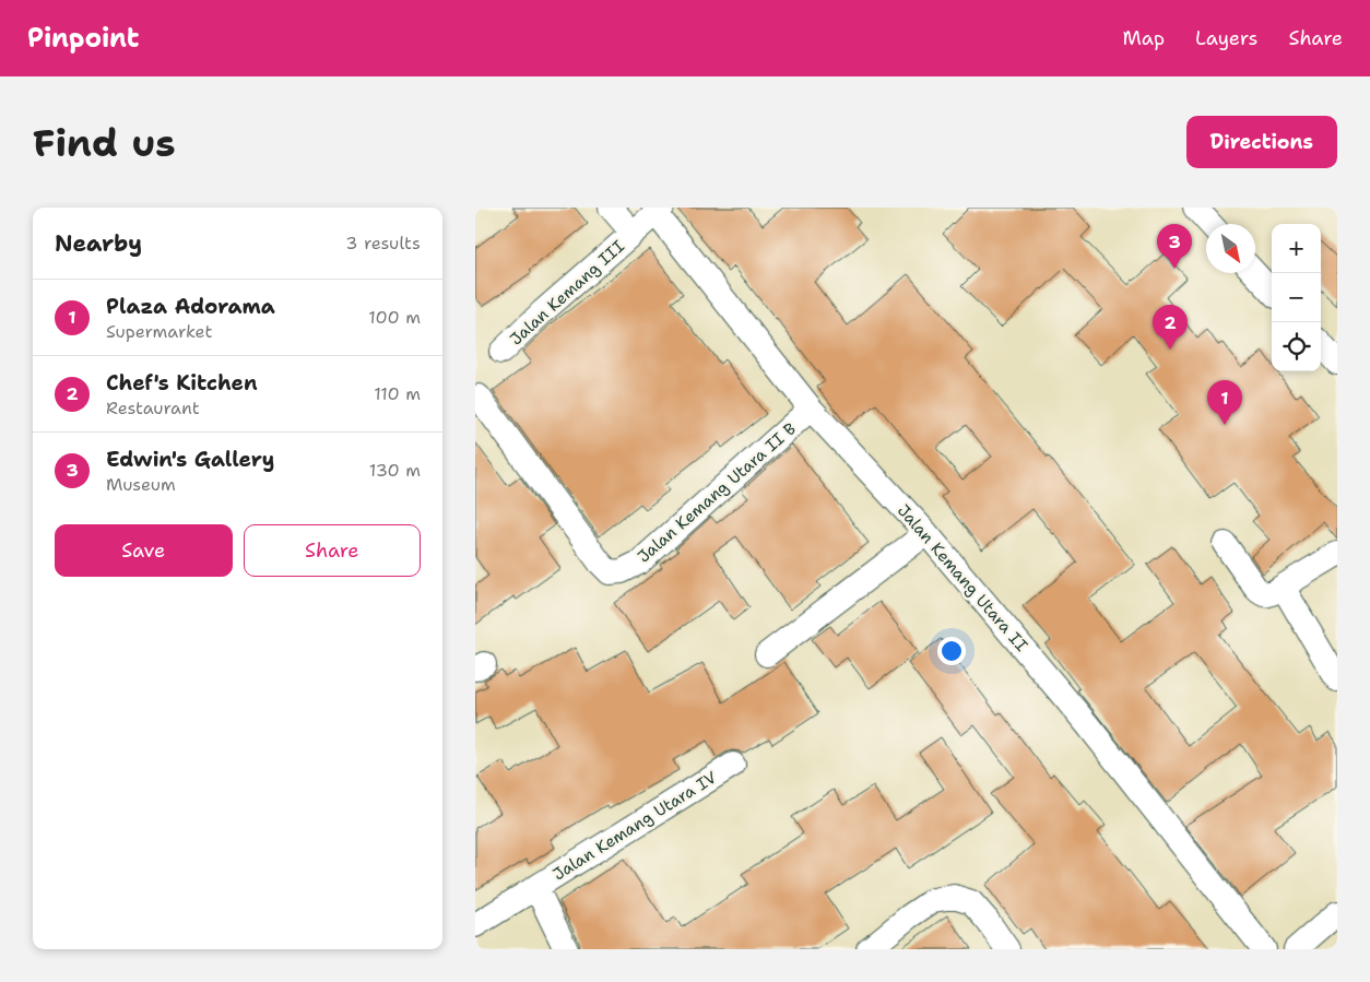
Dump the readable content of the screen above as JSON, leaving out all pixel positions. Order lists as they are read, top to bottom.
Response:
{
  "streets": {
    "street": [
      "Jalan Kemang III",
      "Jalan Kemang Utara II B",
      "Jalan Kemang Utara II",
      "Jalan Kemang Utara IV"
    ]
  },
  "crossings": [
    ["Jalan Kemang III", "Jalan Kemang Utara II"],
    ["Jalan Kemang Utara II B", "Jalan Kemang Utara II"]
  ],
  "north": "bottom right",
  "page": {
    "header": "Pinpoint",
    "nav": ["Map", "Layers", "Share"],
    "buttons": [
      "Directions",
      ["Save", "Share"]
    ],
    "title": "Find us",
    "heading": ["Nearby", "3 results"],
    "map_buttons": ["+", "−"],
    "pins": ["3", "2", "1"],
    "list": [
      {
        "mark": "1",
        "name": "Plaza Adorama",
        "note": "Supermarket",
        "value": "100 m"
      },
      {
        "mark": "2",
        "name": "Chef's Kitchen",
        "note": "Restaurant",
        "value": "110 m"
      },
      {
        "mark": "3",
        "name": "Edwin's Gallery",
        "note": "Museum",
        "value": "130 m"
      }
    ]
  }
}
